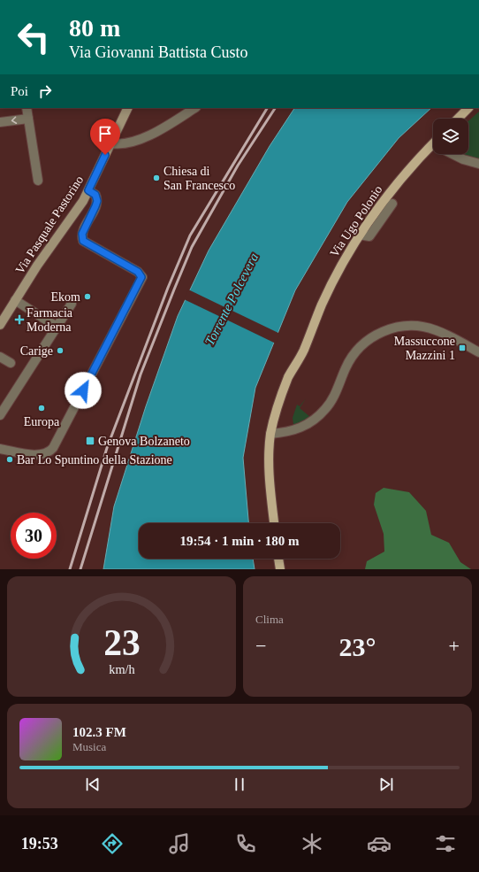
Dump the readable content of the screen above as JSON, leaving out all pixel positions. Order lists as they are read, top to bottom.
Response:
{
  "streets": {
    "main road": ["Via Ugo Polonio", "Via Pasquale Pastorino"]
  },
  "water": ["Torrente Polcevera"],
  "places": {
    "other": [
      "Chiesa di San Francesco",
      "Ekom",
      "Carige",
      "Europa",
      "Bar Lo Spuntino della Stazione"
    ],
    "health": ["Farmacia Moderna"],
    "transit": ["Massuccone Mazzini 1", "Genova Bolzaneto"]
  },
  "page": {
    "turn": ["80 m", "Via Giovanni Battista Custo"],
    "then": "Poi",
    "limit": "30",
    "trip": "19:54 · 1 min · 180 m",
    "tile": "Clima",
    "heat": ["−", "23°", "+"],
    "song": ["102.3 FM", "Musica"],
    "tabs": "19:53",
    "gauge": ["23", "km/h"]
  }
}
